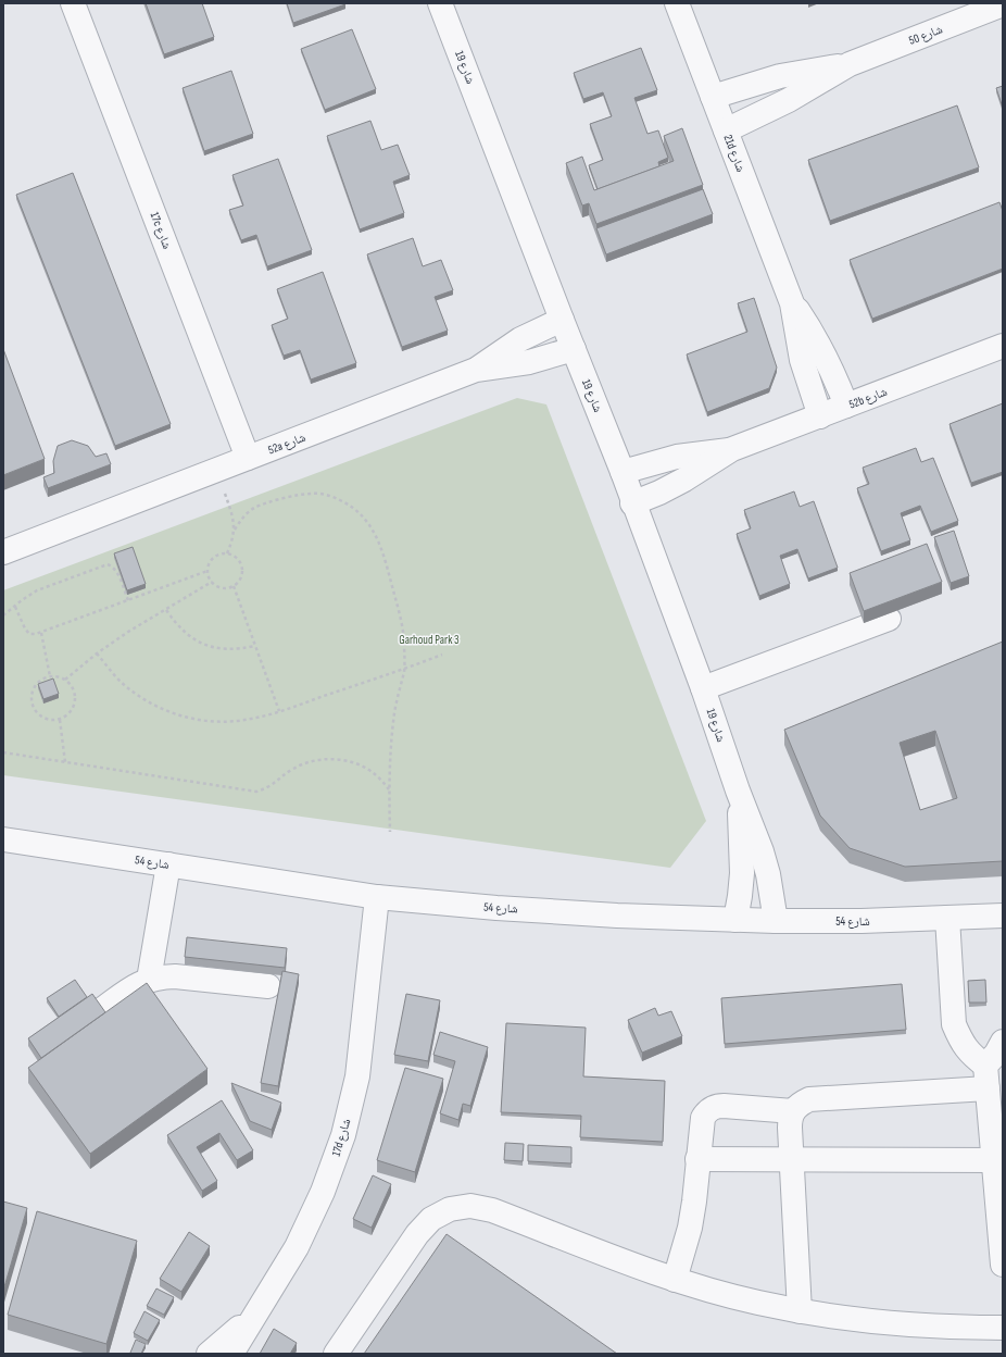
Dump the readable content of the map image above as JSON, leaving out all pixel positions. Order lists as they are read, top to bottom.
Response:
{
  "streets": {
    "street": [
      "شارع 50",
      "شارع 19",
      "21d شارع",
      "17c شارع",
      "52b شارع",
      "52a شارع",
      "شارع 54",
      "17d شارع"
    ]
  },
  "crossings": [
    ["شارع 50", "21d شارع"],
    ["شارع 19", "52b شارع"],
    ["شارع 19", "52a شارع"],
    ["شارع 19", "شارع 54"],
    ["21d شارع", "52b شارع"],
    ["17c شارع", "52a شارع"],
    ["شارع 54", "17d شارع"]
  ],
  "parks": ["Garhoud Park 3"]
}
